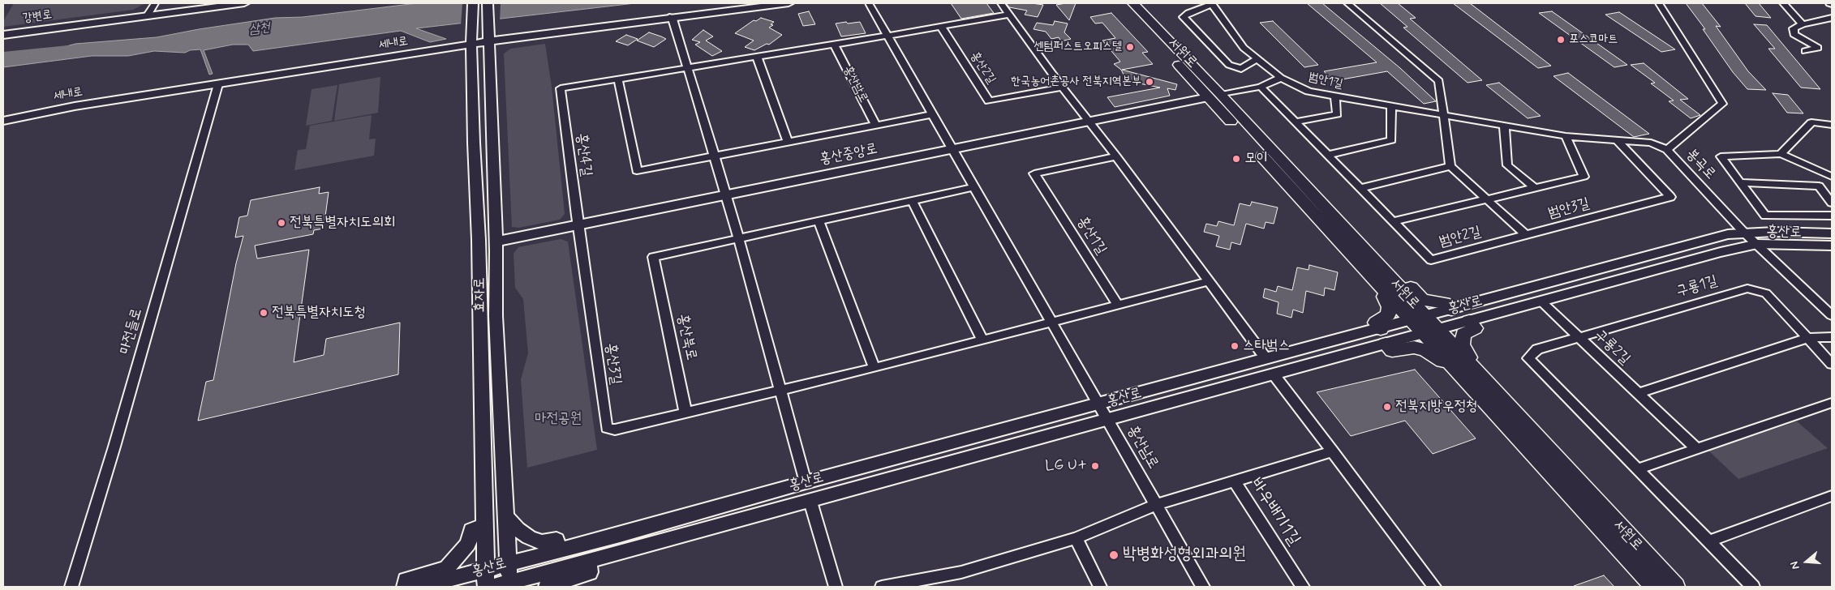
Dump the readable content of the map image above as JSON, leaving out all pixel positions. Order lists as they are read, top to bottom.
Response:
{
  "streets": {
    "main road": ["서원로"],
    "street": [
      "강변로",
      "세내로",
      "홍산2길",
      "범안1길",
      "홍산남로",
      "홍산4길",
      "홍산중앙로",
      "봉곡로",
      "범안3길",
      "홍산로",
      "홍산1길",
      "범안2길",
      "구룡1길",
      "효자로",
      "마전들로",
      "홍산북로",
      "구룡2길",
      "홍산3길",
      "바우배기1길"
    ]
  },
  "crossings": [
    ["세내로", "효자로"],
    ["세내로", "마전들로"],
    ["서원로", "홍산중앙로"],
    ["서원로", "홍산로"],
    ["범안1길", "봉곡로"],
    ["범안1길", "범안3길"],
    ["홍산남로", "홍산중앙로"],
    ["홍산남로", "홍산로"],
    ["홍산4길", "홍산중앙로"],
    ["홍산4길", "홍산3길"],
    ["홍산중앙로", "효자로"],
    ["홍산중앙로", "홍산3길"],
    ["봉곡로", "홍산로"],
    ["범안3길", "범안2길"],
    ["홍산로", "효자로"],
    ["구룡1길", "구룡2길"],
    ["홍산북로", "홍산3길"]
  ],
  "water": ["삼천"],
  "parks": ["마전공원"],
  "places": [
    "포스코마트",
    "센텀퍼스트오피스텔",
    "한국농어촌공사 전북지역본부",
    "모이",
    "전북특별자치도의회",
    "전북특별자치도청",
    "스타벅스",
    "전북지방우정청",
    "LG U+",
    "박병화성형외과의원"
  ],
  "north": "left"
}
